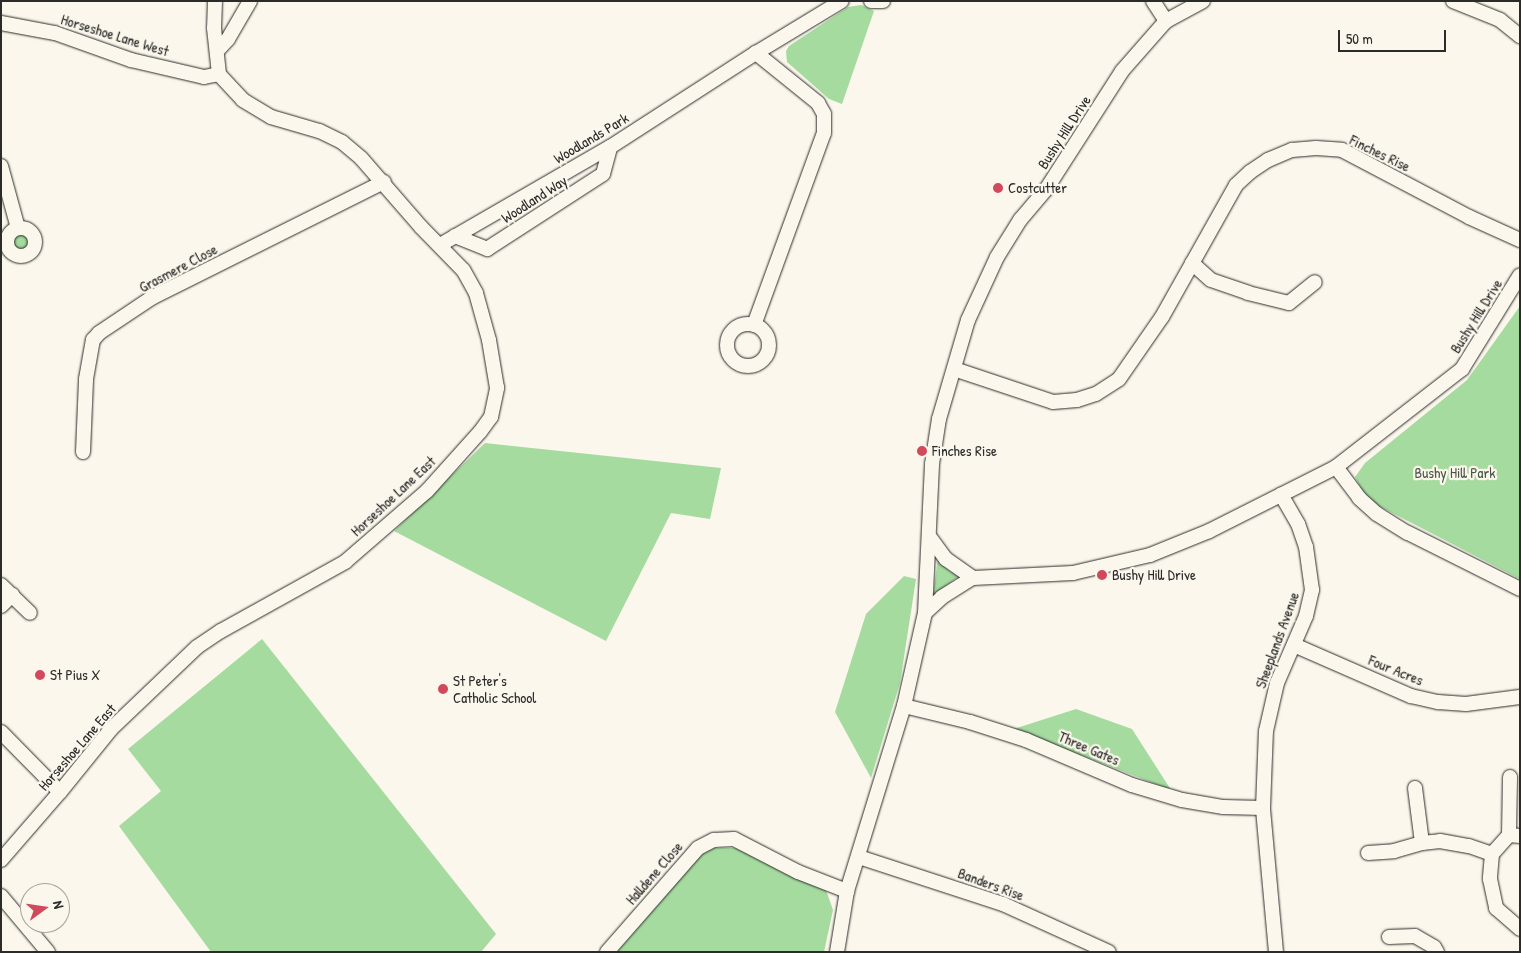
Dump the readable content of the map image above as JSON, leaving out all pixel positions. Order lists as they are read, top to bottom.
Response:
{
  "streets": {
    "street": [
      "Horseshoe Lane West",
      "Bushy Hill Drive",
      "Woodlands Park",
      "Finches Rise",
      "Woodland Way",
      "Grasmere Close",
      "Horseshoe Lane East",
      "Sheeplands Avenue",
      "Four Acres",
      "Three Gates",
      "Halldene Close",
      "Banders Rise"
    ]
  },
  "crossings": [
    ["Horseshoe Lane West", "Horseshoe Lane East"],
    ["Bushy Hill Drive", "Finches Rise"],
    ["Bushy Hill Drive", "Sheeplands Avenue"],
    ["Bushy Hill Drive", "Three Gates"],
    ["Bushy Hill Drive", "Halldene Close"],
    ["Bushy Hill Drive", "Banders Rise"],
    ["Woodlands Park", "Woodland Way"],
    ["Woodlands Park", "Horseshoe Lane East"],
    ["Grasmere Close", "Horseshoe Lane East"],
    ["Sheeplands Avenue", "Four Acres"],
    ["Sheeplands Avenue", "Three Gates"]
  ],
  "parks": ["Bushy Hill Park"],
  "places": [
    "Costcutter",
    "Finches Rise",
    "Bushy Hill Drive",
    "St Pius X",
    "St Peter's Catholic School"
  ],
  "scale_bar": "50 m",
  "north": "right"
}
